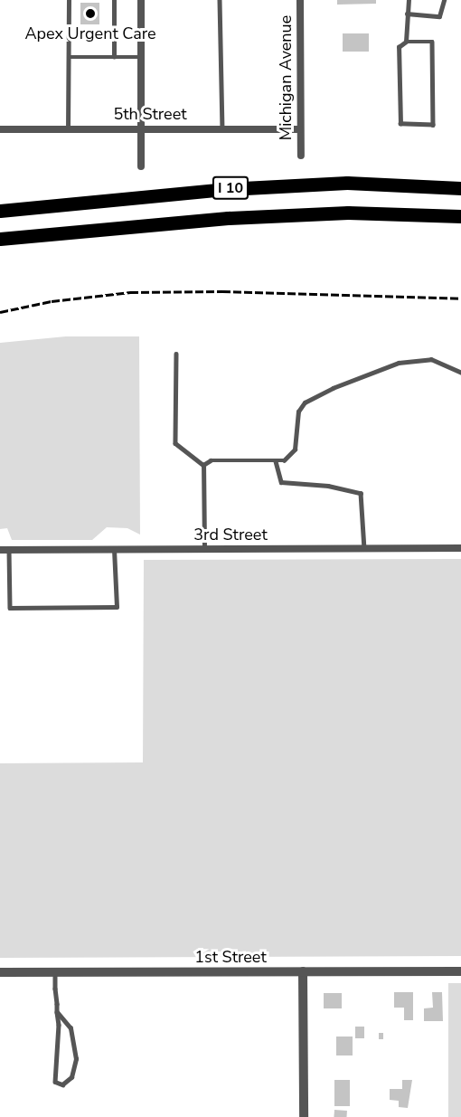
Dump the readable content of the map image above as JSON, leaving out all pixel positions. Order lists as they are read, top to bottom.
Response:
{
  "streets": {
    "highway": ["I 10"],
    "street": [
      "Michigan Avenue",
      "5th Street",
      "3rd Street",
      "1st Street"
    ]
  },
  "crossings": [
    ["Michigan Avenue", "5th Street"]
  ],
  "places": ["Apex Urgent Care"]
}
